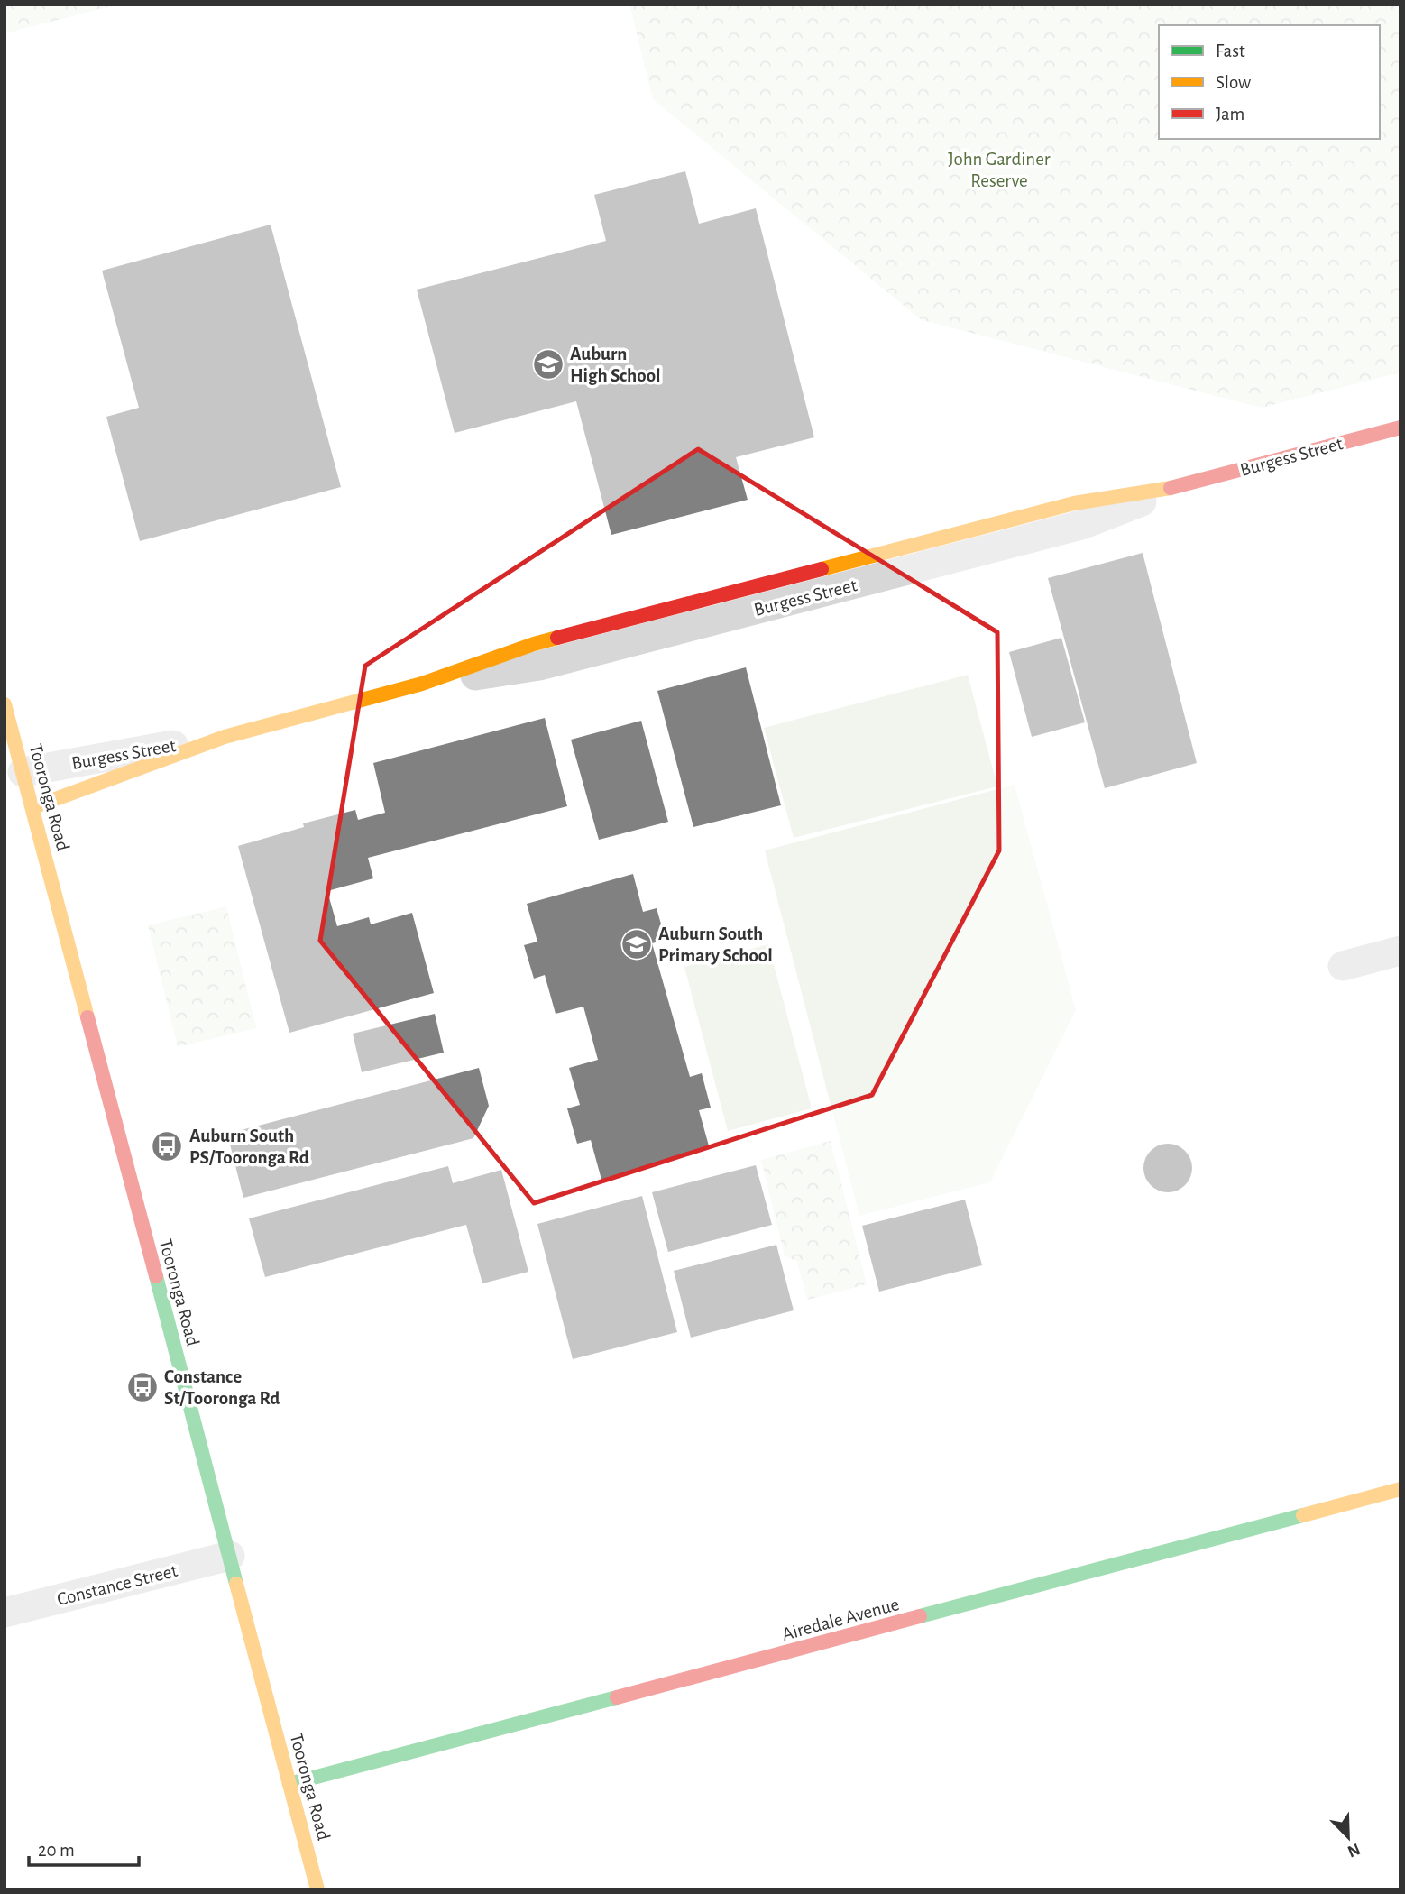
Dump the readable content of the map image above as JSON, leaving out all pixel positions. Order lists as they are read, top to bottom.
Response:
{
  "streets": {
    "street": [
      "Burgess Street",
      "Tooronga Road",
      "Constance Street",
      "Airedale Avenue"
    ]
  },
  "crossings": [
    ["Burgess Street", "Tooronga Road"],
    ["Tooronga Road", "Constance Street"],
    ["Tooronga Road", "Airedale Avenue"]
  ],
  "parks": ["John Gardiner Reserve"],
  "places": {
    "school or university": ["Auburn High School", "Auburn South Primary School"],
    "bus stop": ["Auburn South PS/Tooronga Rd", "Constance St/Tooronga Rd"]
  },
  "legend": ["Fast", "Slow", "Jam"],
  "scale_bar": "20 m",
  "north": "bottom right"
}
